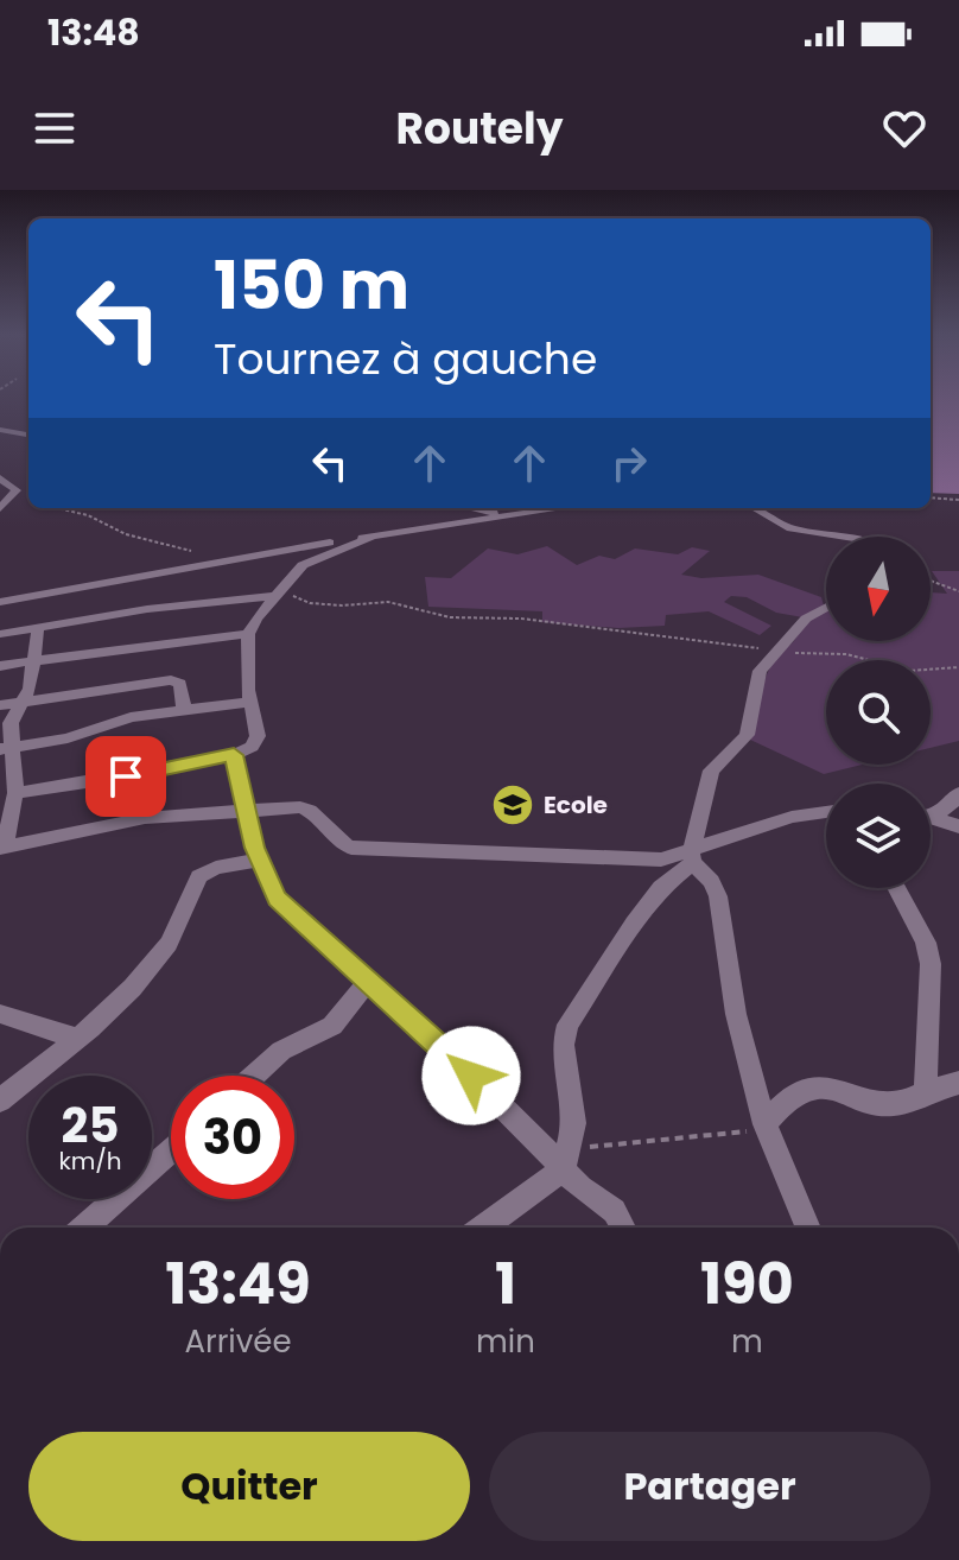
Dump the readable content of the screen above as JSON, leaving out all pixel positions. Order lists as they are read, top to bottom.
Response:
{
  "places": {
    "school or university": ["Ecole"]
  },
  "north": "bottom",
  "page": {
    "status": "13:48",
    "header": "Routely",
    "turn": ["150 m", "Tournez à gauche"],
    "speed": "25 km/h",
    "limit": "30",
    "eta": [
      "13:49",
      "Arrivée",
      "1",
      "min",
      "190",
      "m"
    ],
    "buttons": ["Quitter", "Partager"]
  }
}
